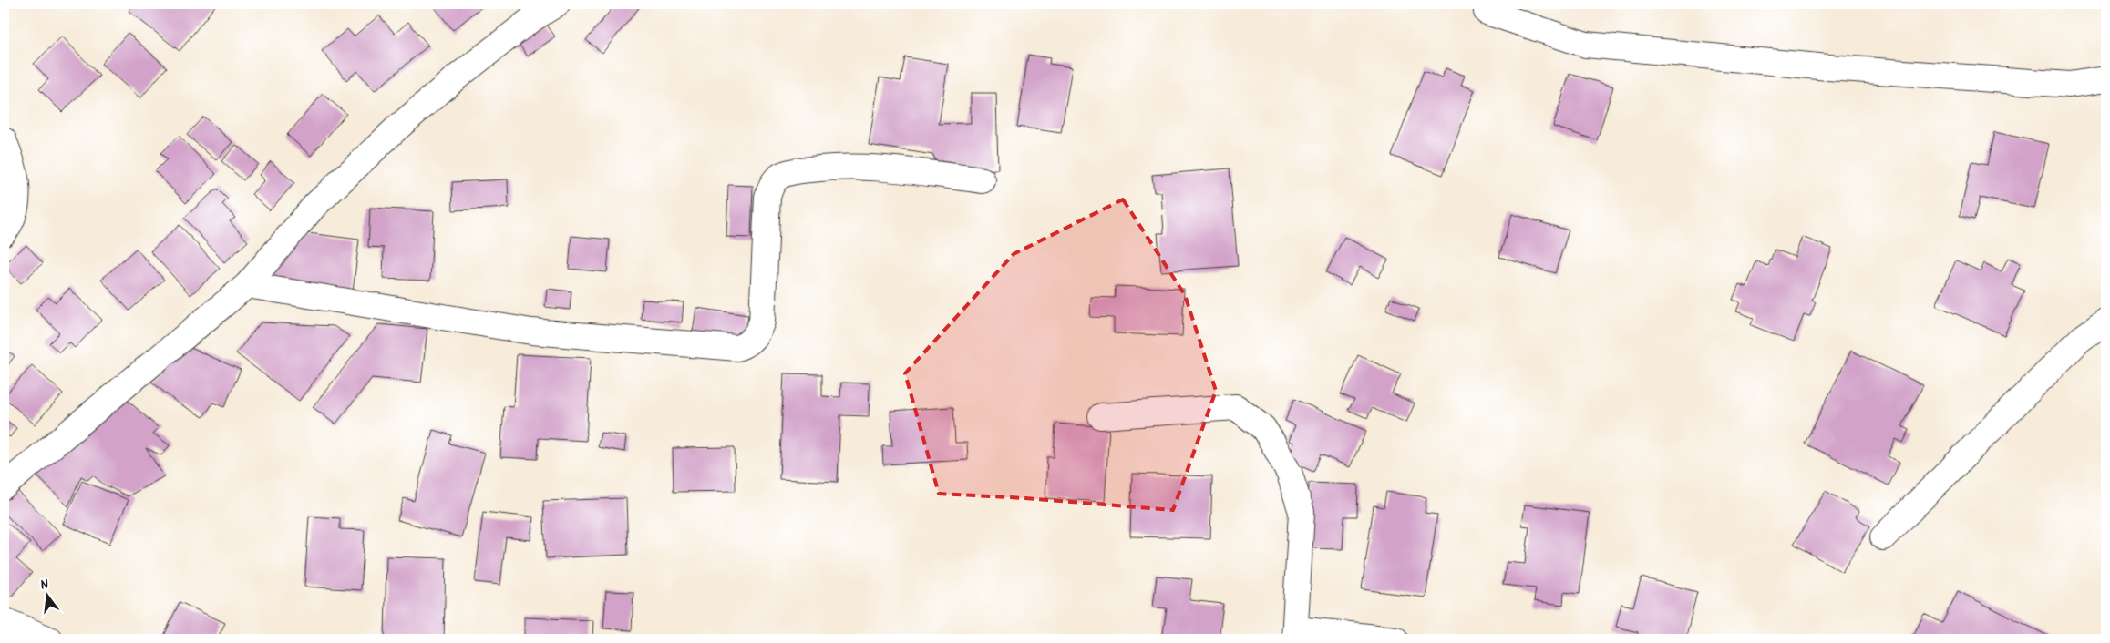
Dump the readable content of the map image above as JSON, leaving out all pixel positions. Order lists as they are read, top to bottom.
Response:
{
  "north": "top"
}
